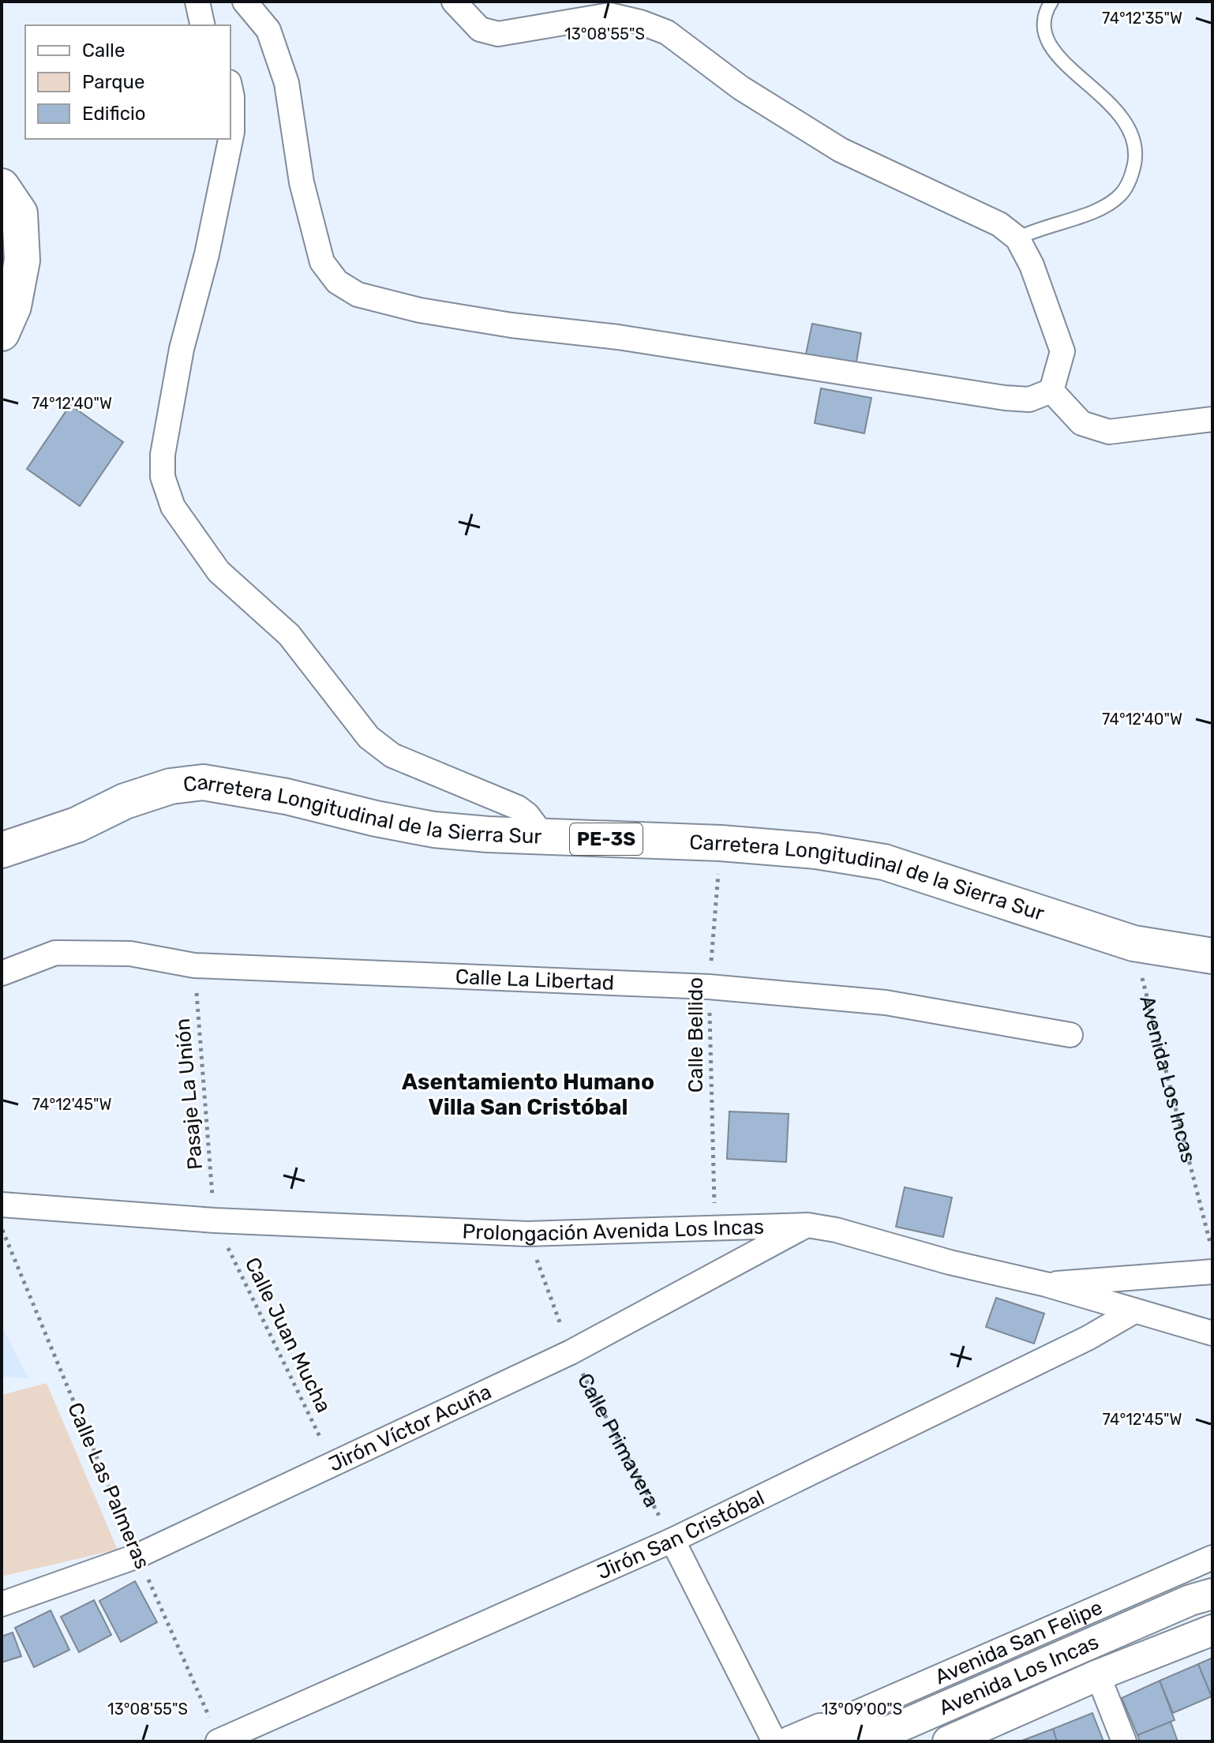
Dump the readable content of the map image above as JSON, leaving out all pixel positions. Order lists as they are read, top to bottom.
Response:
{
  "streets": {
    "highway": ["Carretera Longitudinal de la Sierra Sur", "PE-3S"],
    "street": [
      "Calle La Libertad",
      "Avenida Los Incas",
      "Prolongación Avenida Los Incas",
      "Jirón Víctor Acuña",
      "Jirón San Cristóbal",
      "Avenida San Felipe"
    ],
    "path": [
      "Calle Bellido",
      "Pasaje La Unión",
      "Calle Juan Mucha",
      "Calle Primavera",
      "Calle Las Palmeras"
    ]
  },
  "crossings": [
    ["Carretera Longitudinal de la Sierra Sur", "Calle Bellido"],
    ["Carretera Longitudinal de la Sierra Sur", "Avenida Los Incas"],
    ["Calle La Libertad", "Calle Bellido"],
    ["Calle La Libertad", "Pasaje La Unión"],
    ["Calle Bellido", "Prolongación Avenida Los Incas"],
    ["Avenida Los Incas", "Avenida San Felipe"],
    ["Pasaje La Unión", "Prolongación Avenida Los Incas"],
    ["Pasaje La Unión", "Calle Juan Mucha"],
    ["Prolongación Avenida Los Incas", "Calle Juan Mucha"],
    ["Prolongación Avenida Los Incas", "Jirón Víctor Acuña"],
    ["Prolongación Avenida Los Incas", "Calle Primavera"],
    ["Prolongación Avenida Los Incas", "Jirón San Cristóbal"],
    ["Calle Juan Mucha", "Jirón Víctor Acuña"],
    ["Jirón Víctor Acuña", "Calle Primavera"],
    ["Jirón Víctor Acuña", "Calle Las Palmeras"],
    ["Calle Primavera", "Jirón San Cristóbal"],
    ["Calle Las Palmeras", "Jirón San Cristóbal"]
  ],
  "districts": ["Asentamiento Humano Villa San Cristóbal"],
  "legend": ["Calle", "Parque", "Edificio"],
  "coordinates": [
    "74°12'35\"W",
    "13°08'55\"S",
    "74°12'40\"W",
    "74°12'45\"W",
    "13°09'00\"S"
  ]
}
